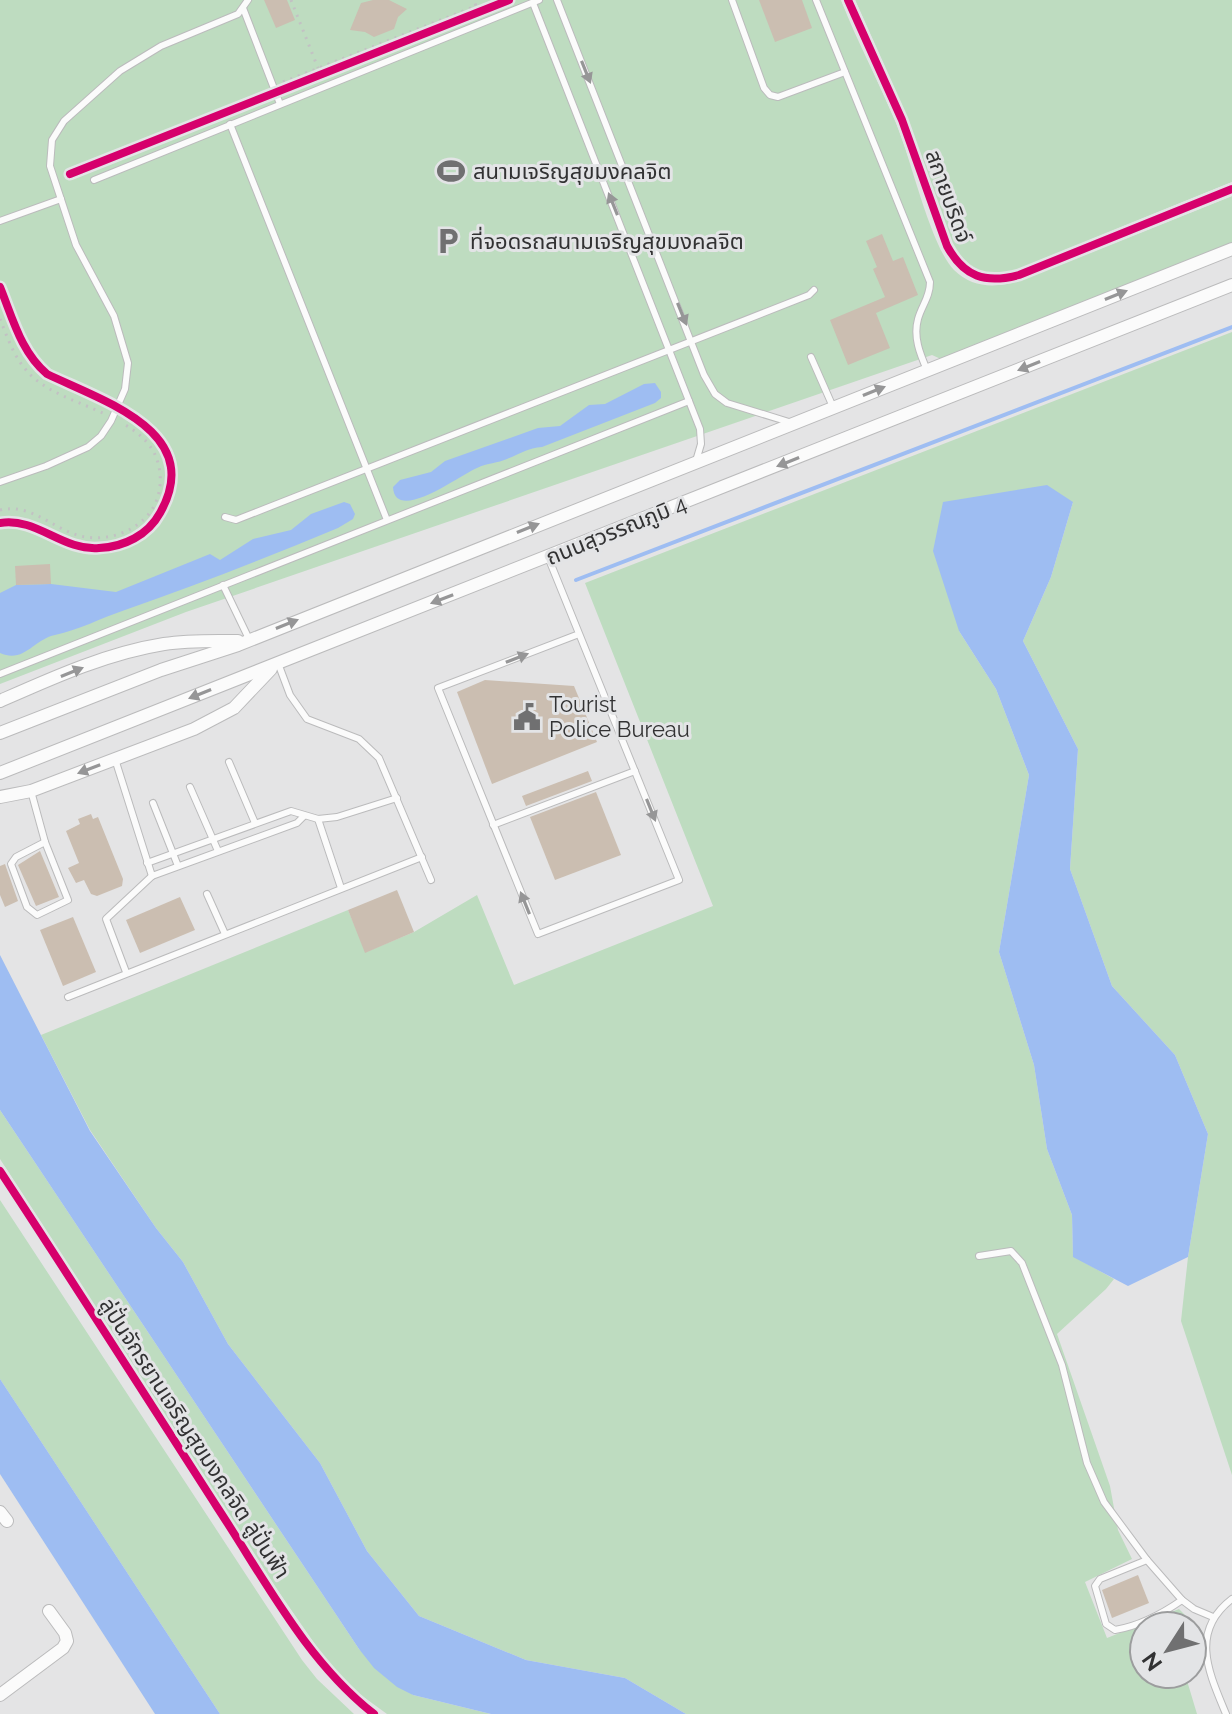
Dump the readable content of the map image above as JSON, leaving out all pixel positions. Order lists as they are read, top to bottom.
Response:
{
  "streets": {
    "street": ["ถนนสุวรรณภูมิ 4"],
    "cycle path": ["สกายบริดจ์", "ลู่ปั่นจักรยานเจริญสุขมงคลจิต ลู่ปั่นฟ้า"]
  },
  "places": {
    "sports": ["สนามเจริญสุขมงคลจิต"],
    "parking": ["ที่จอดรถสนามเจริญสุขมงคลจิต"],
    "public building": ["Tourist Police Bureau"]
  },
  "north": "bottom left"
}
